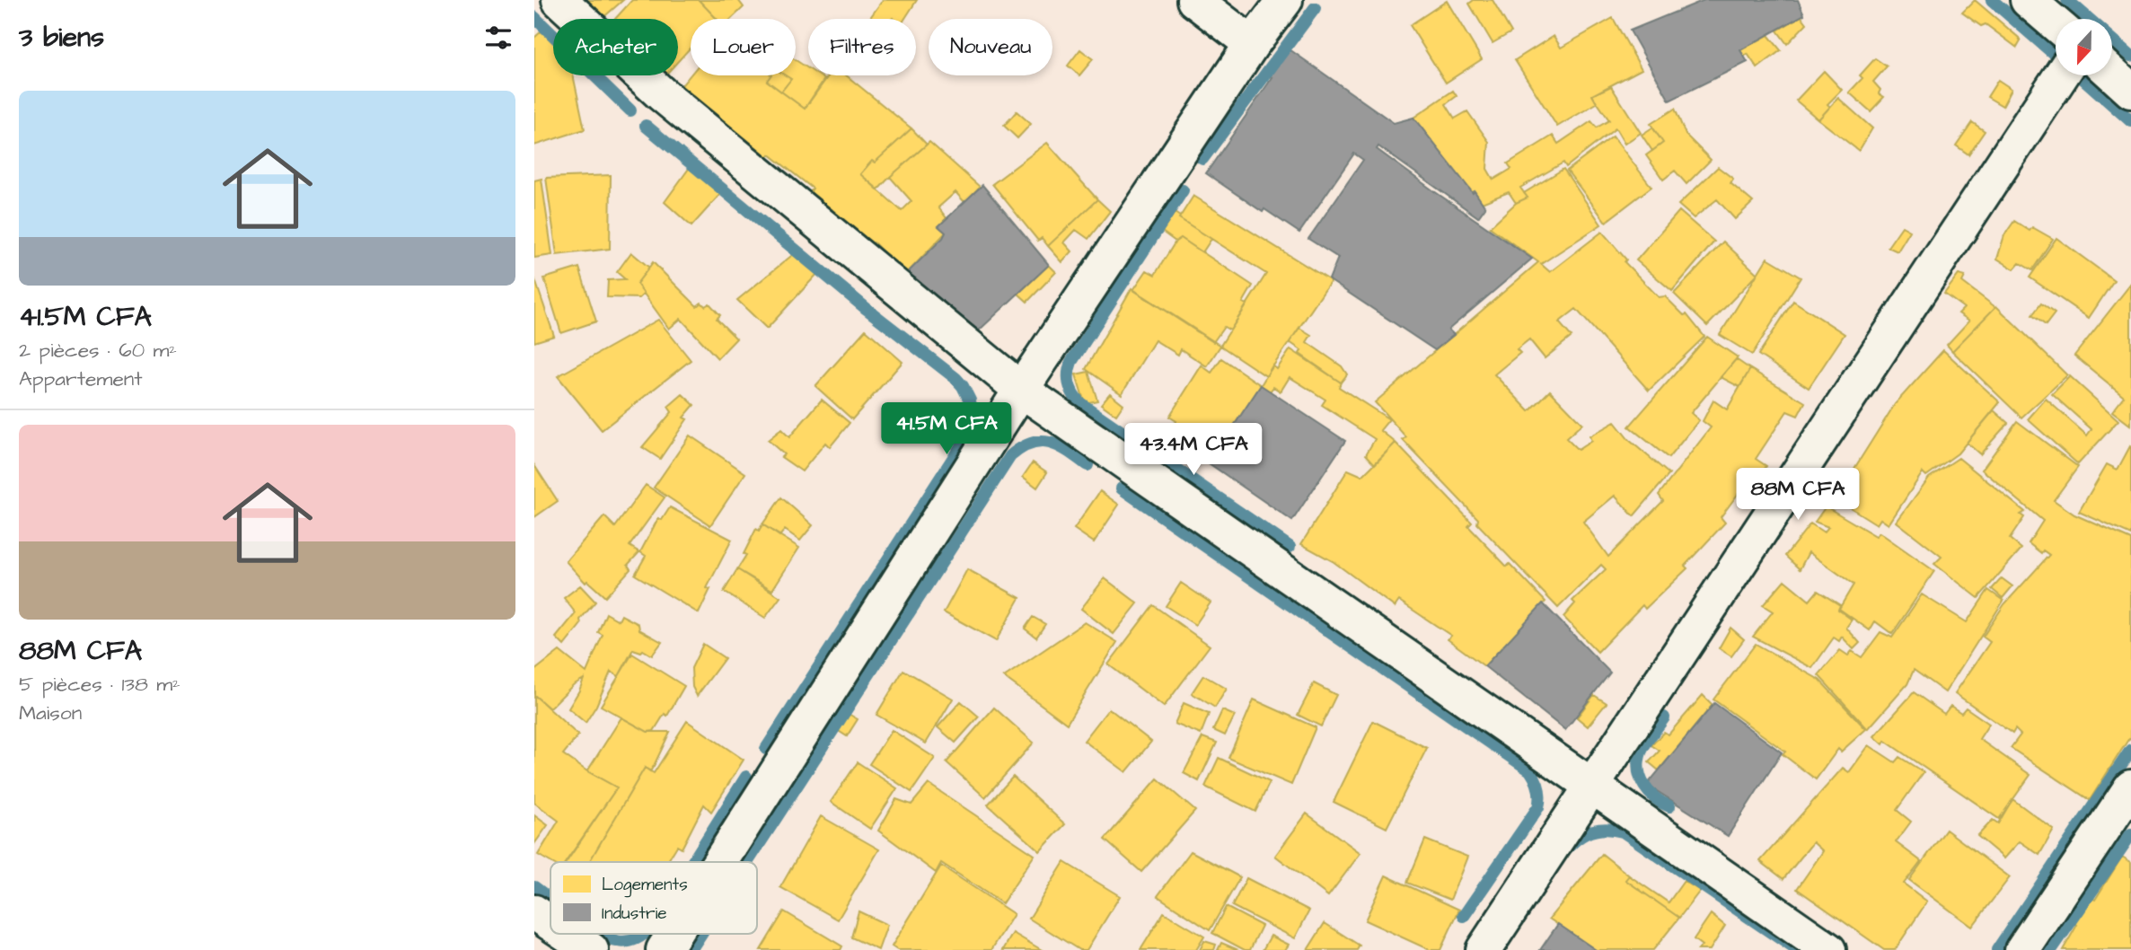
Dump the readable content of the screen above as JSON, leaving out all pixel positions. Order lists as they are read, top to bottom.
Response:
{
  "legend": ["Logements", "Industrie"],
  "north": "bottom",
  "page": {
    "heading": "3 biens",
    "chip": [
      "Acheter",
      "Louer",
      "Filtres",
      "Nouveau"
    ],
    "list": [
      {
        "name": "41.5M CFA",
        "note": "2 pièces · 60 m² · Appartement"
      },
      {
        "name": "88M CFA",
        "note": "5 pièces · 138 m² · Maison"
      }
    ],
    "price": ["41.5M CFA", "43.4M CFA", "88M CFA"]
  }
}
